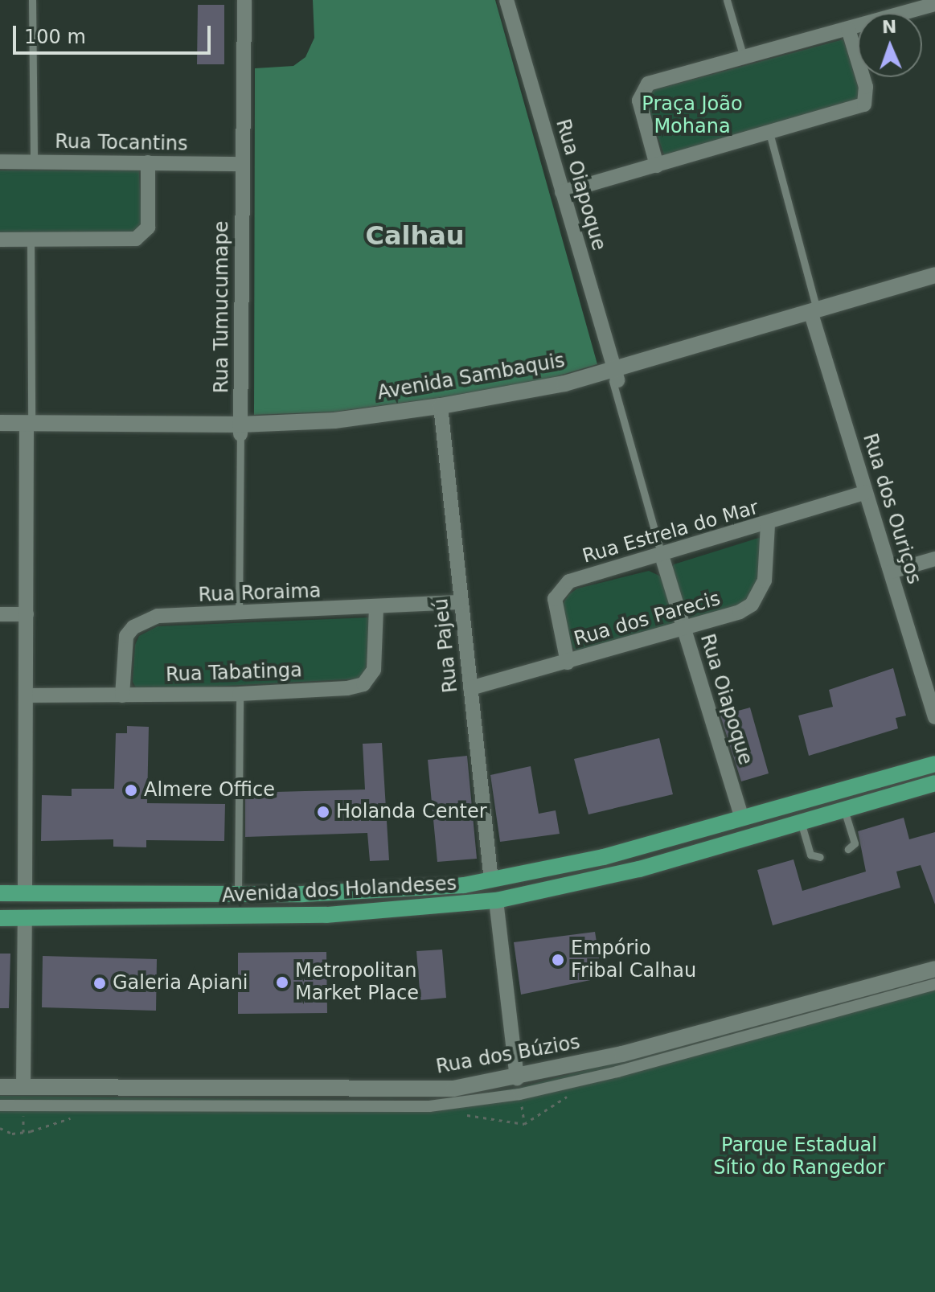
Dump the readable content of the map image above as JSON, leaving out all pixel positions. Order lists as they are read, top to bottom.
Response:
{
  "streets": {
    "main road": ["Avenida Sambaquis", "Avenida dos Holandeses", "Rua dos Búzios"],
    "street": [
      "Rua Tocantins",
      "Rua Oiapoque",
      "Rua Tumucumape",
      "Rua dos Ouriços",
      "Rua Estrela do Mar",
      "Rua Roraima",
      "Rua dos Parecis",
      "Rua Pajeú",
      "Rua Tabatinga"
    ]
  },
  "crossings": [
    ["Rua Tocantins", "Rua Tumucumape"],
    ["Rua Oiapoque", "Avenida Sambaquis"],
    ["Rua Oiapoque", "Rua Estrela do Mar"],
    ["Rua Oiapoque", "Rua dos Parecis"],
    ["Rua Oiapoque", "Avenida dos Holandeses"],
    ["Rua Tumucumape", "Avenida Sambaquis"],
    ["Rua Tumucumape", "Rua Roraima"],
    ["Avenida Sambaquis", "Rua dos Ouriços"],
    ["Avenida Sambaquis", "Rua Pajeú"],
    ["Rua dos Ouriços", "Rua Estrela do Mar"],
    ["Rua Estrela do Mar", "Rua dos Parecis"],
    ["Rua Roraima", "Rua Pajeú"],
    ["Rua Roraima", "Rua Tabatinga"],
    ["Rua dos Parecis", "Rua Pajeú"],
    ["Rua Pajeú", "Avenida dos Holandeses"]
  ],
  "districts": ["Calhau"],
  "parks": ["Praça João Mohana", "Parque Estadual Sítio do Rangedor"],
  "places": [
    "Almere Office",
    "Holanda Center",
    "Empório Fribal Calhau",
    "Metropolitan Market Place",
    "Galeria Apiani"
  ],
  "scale_bar": "100 m",
  "north": "top"
}
